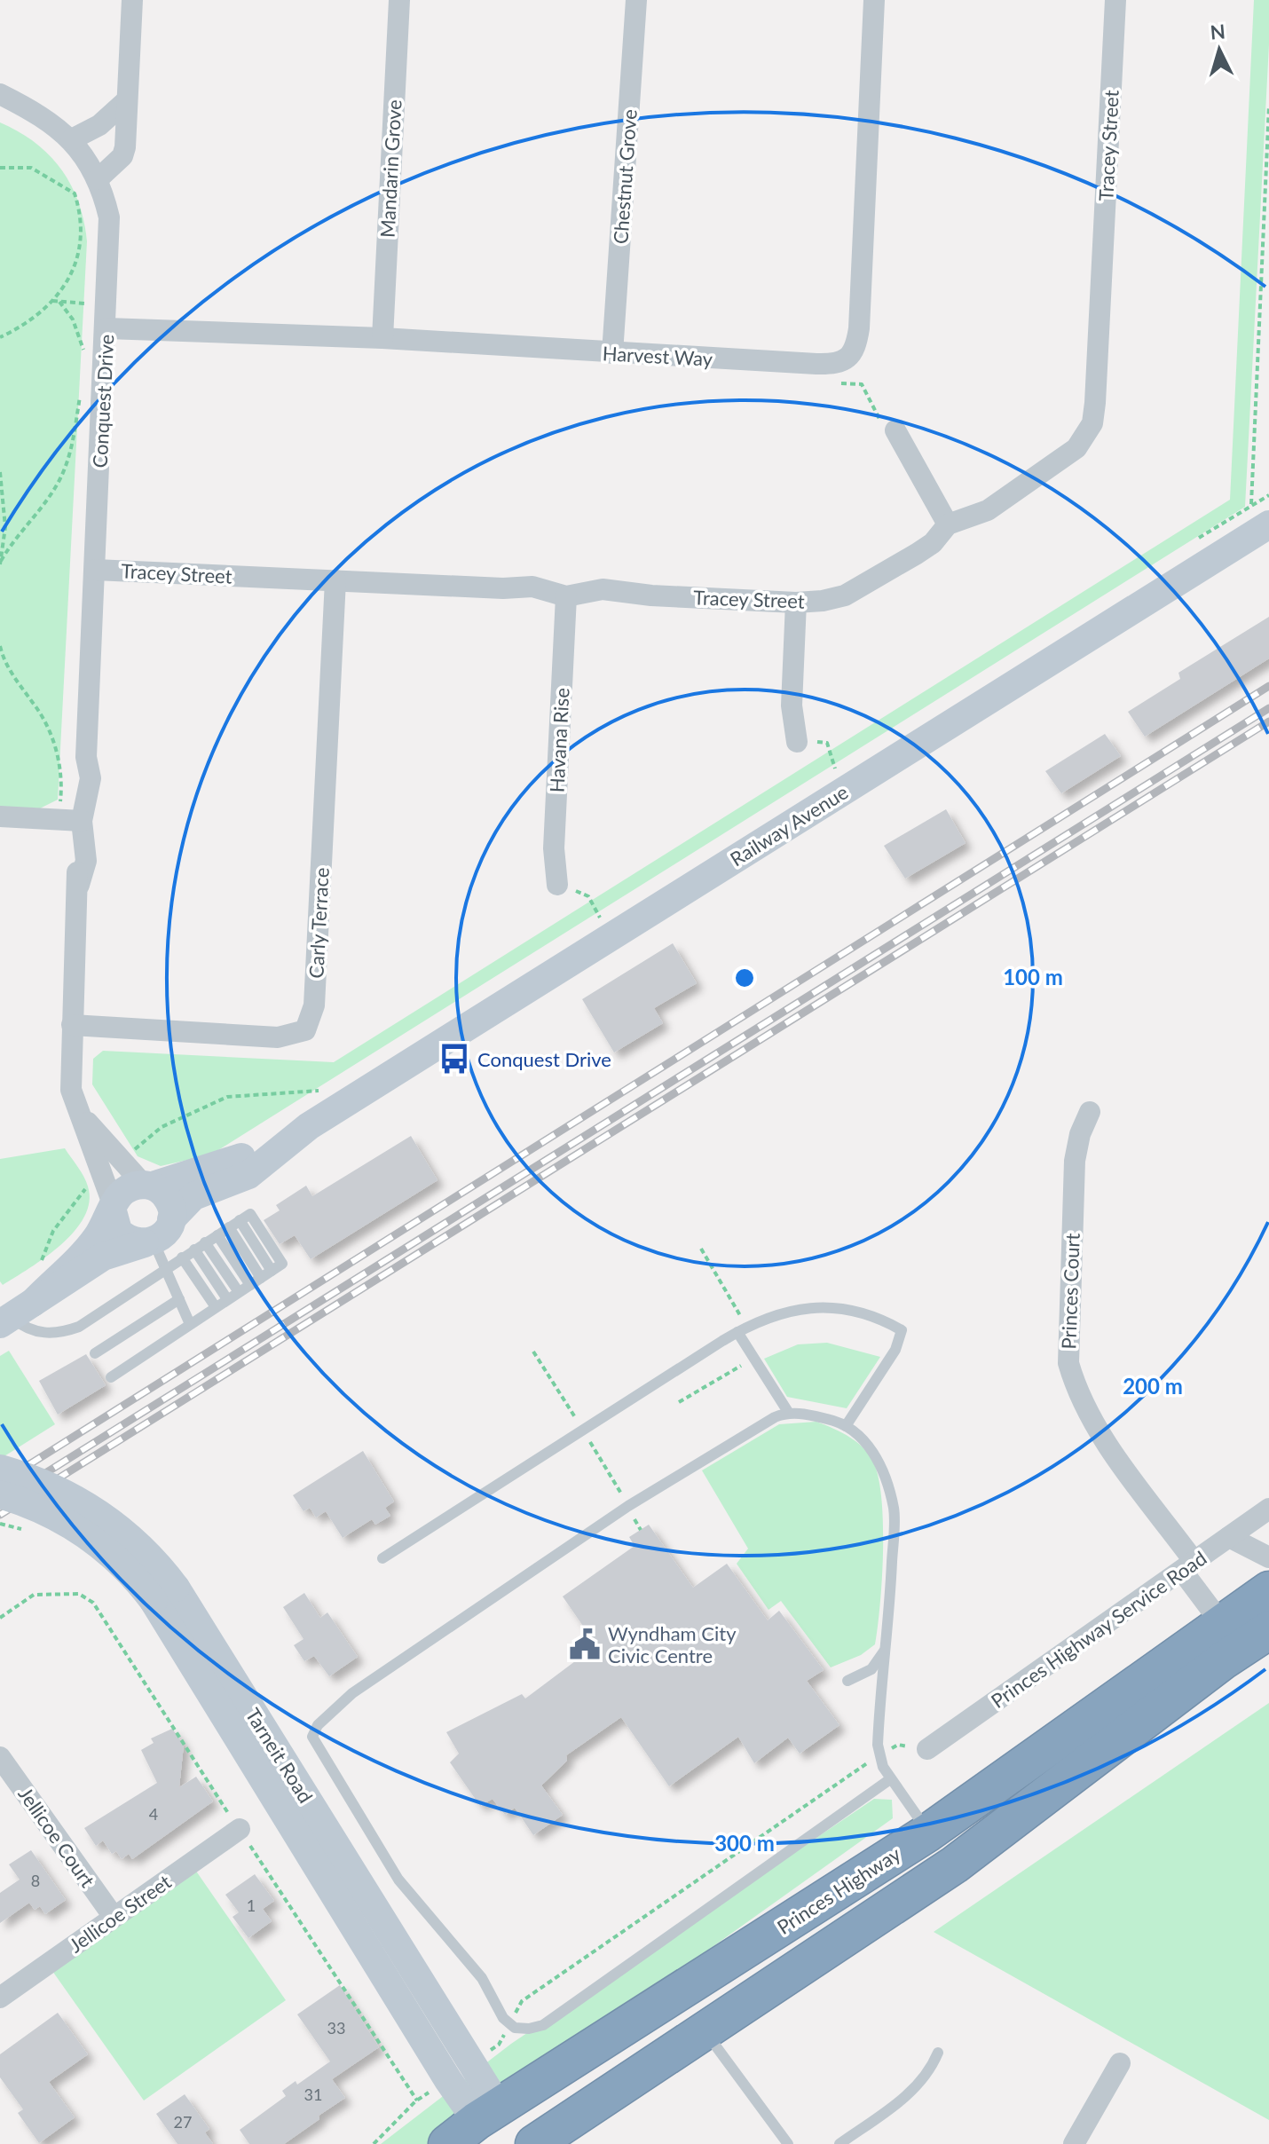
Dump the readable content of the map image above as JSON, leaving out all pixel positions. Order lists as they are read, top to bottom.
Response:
{
  "streets": {
    "highway": ["Princes Highway"],
    "street": [
      "Tracey Street",
      "Mandarin Grove",
      "Chestnut Grove",
      "Harvest Way",
      "Conquest Drive",
      "Havana Rise",
      "Railway Avenue",
      "Carly Terrace",
      "Princes Court",
      "Princes Highway Service Road",
      "Tarneit Road",
      "Jellicoe Court",
      "Jellicoe Street"
    ]
  },
  "crossings": [
    ["Tracey Street", "Conquest Drive"],
    ["Tracey Street", "Havana Rise"],
    ["Tracey Street", "Carly Terrace"],
    ["Mandarin Grove", "Harvest Way"],
    ["Chestnut Grove", "Harvest Way"],
    ["Harvest Way", "Conquest Drive"],
    ["Conquest Drive", "Railway Avenue"],
    ["Conquest Drive", "Carly Terrace"],
    ["Princes Court", "Princes Highway Service Road"],
    ["Tarneit Road", "Princes Highway"],
    ["Jellicoe Court", "Jellicoe Street"]
  ],
  "places": {
    "bus stop": ["Conquest Drive"],
    "public building": ["Wyndham City Civic Centre"]
  },
  "house_numbers": [
    "4",
    "8",
    "1",
    "33",
    "31",
    "27"
  ],
  "north": "top",
  "rings": ["100 m", "200 m", "300 m"]
}
